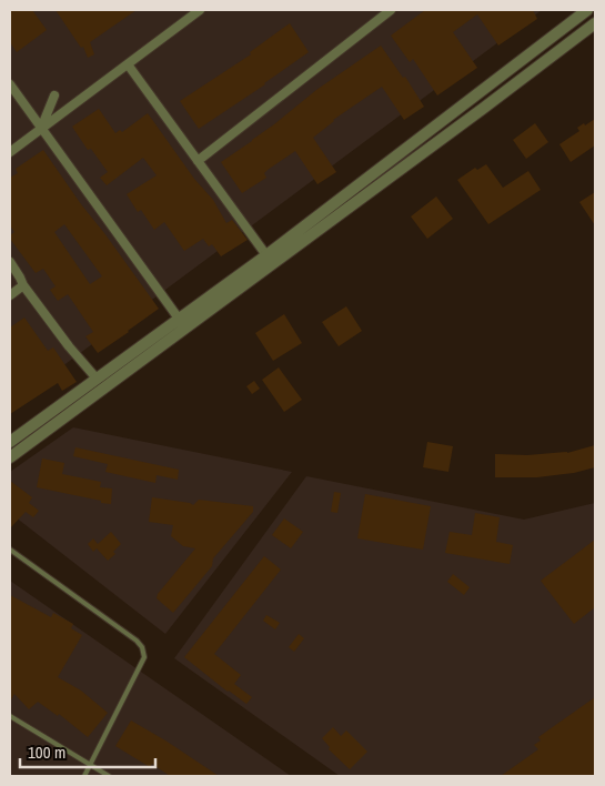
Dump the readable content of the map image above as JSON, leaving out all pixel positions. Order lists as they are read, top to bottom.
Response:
{
  "scale_bar": "100 m"
}
